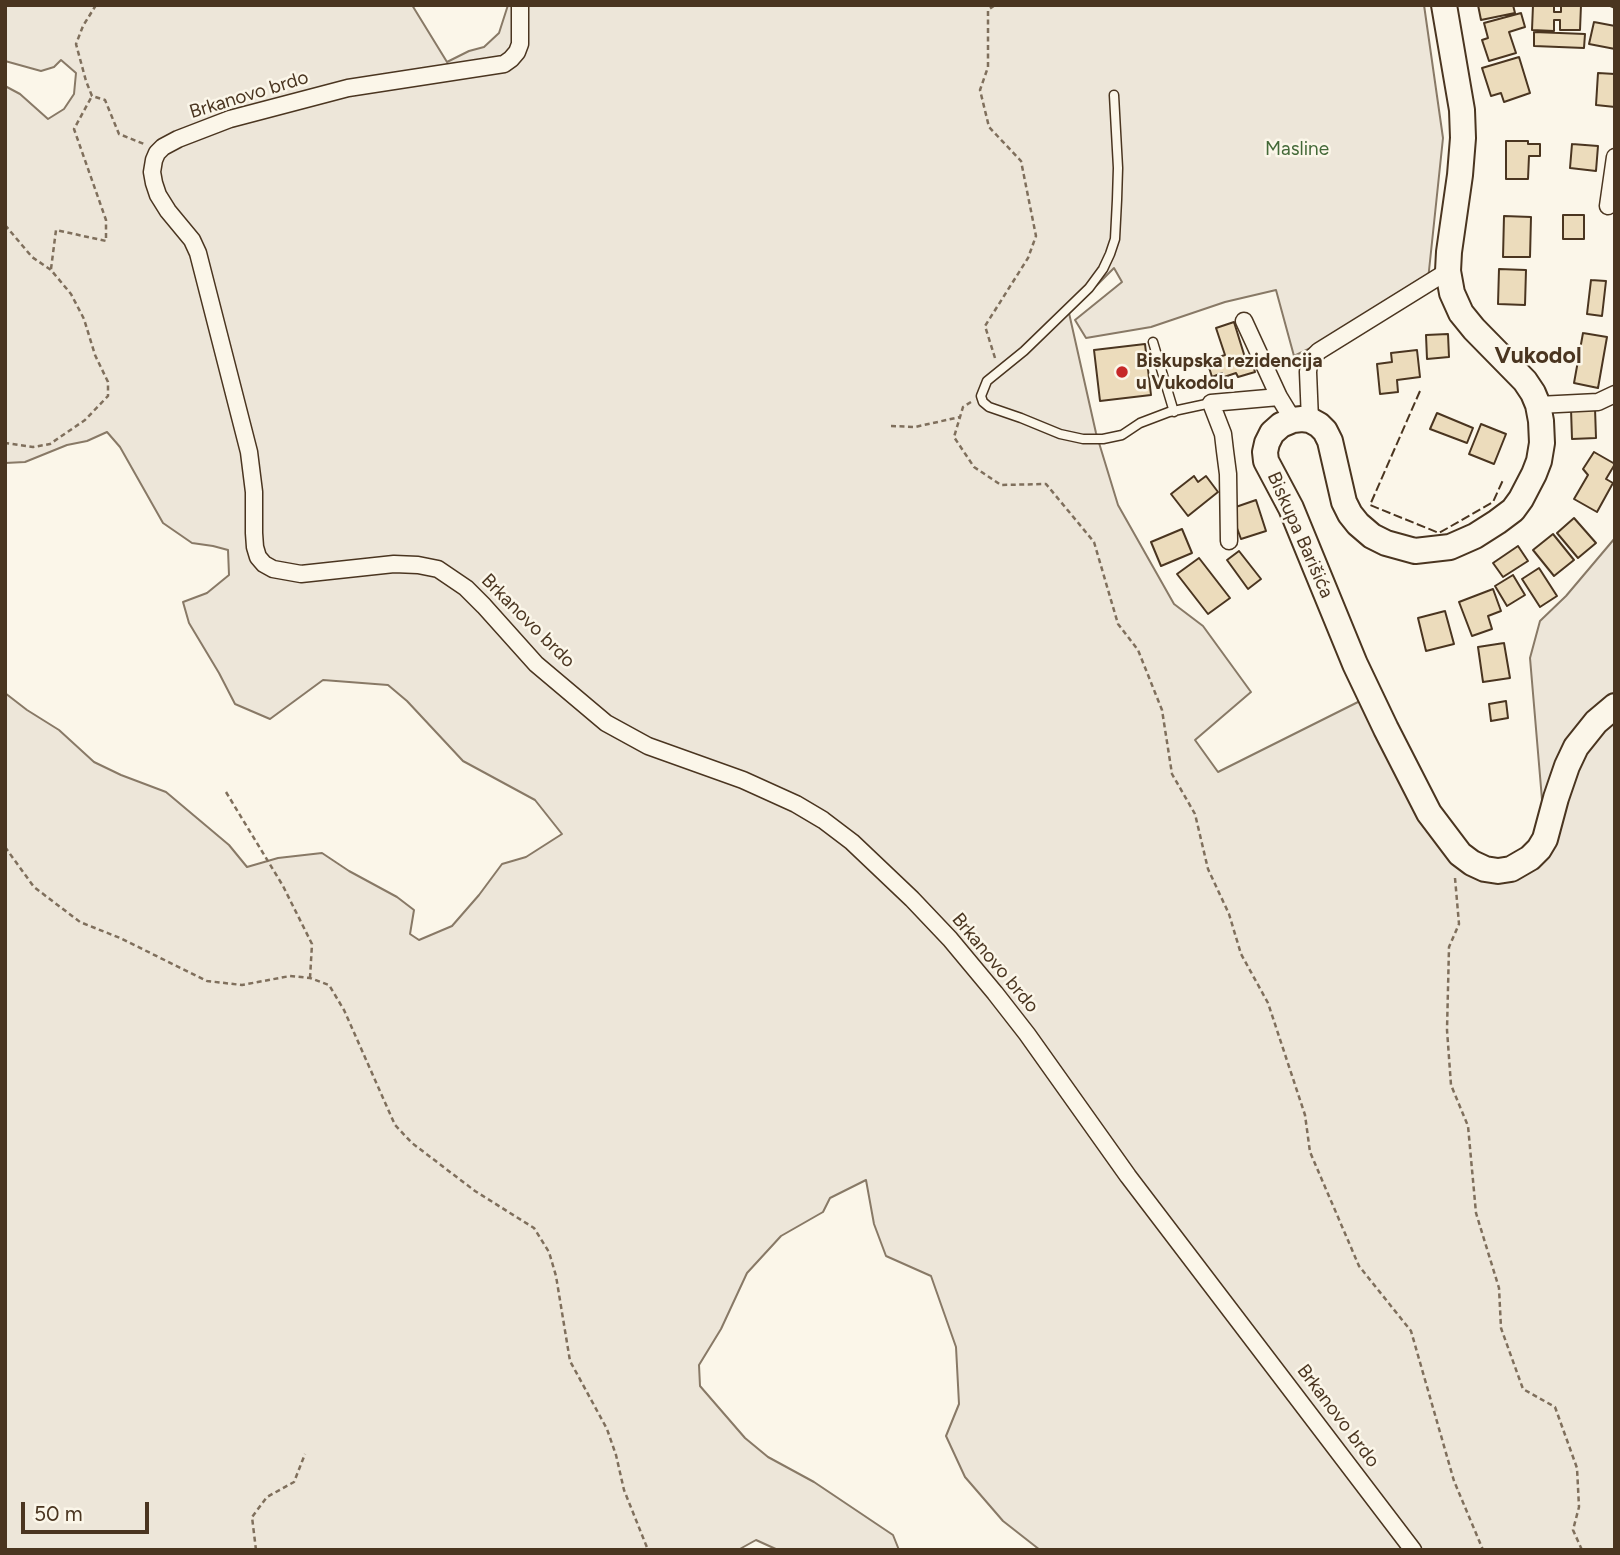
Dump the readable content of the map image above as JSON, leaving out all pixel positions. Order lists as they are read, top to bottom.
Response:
{
  "streets": {
    "main road": ["Biskupa Barišića"],
    "street": ["Brkanovo brdo"]
  },
  "districts": ["Vukodol"],
  "parks": ["Masline"],
  "places": ["Biskupska rezidencija u Vukodolu"],
  "scale_bar": "50 m"
}
